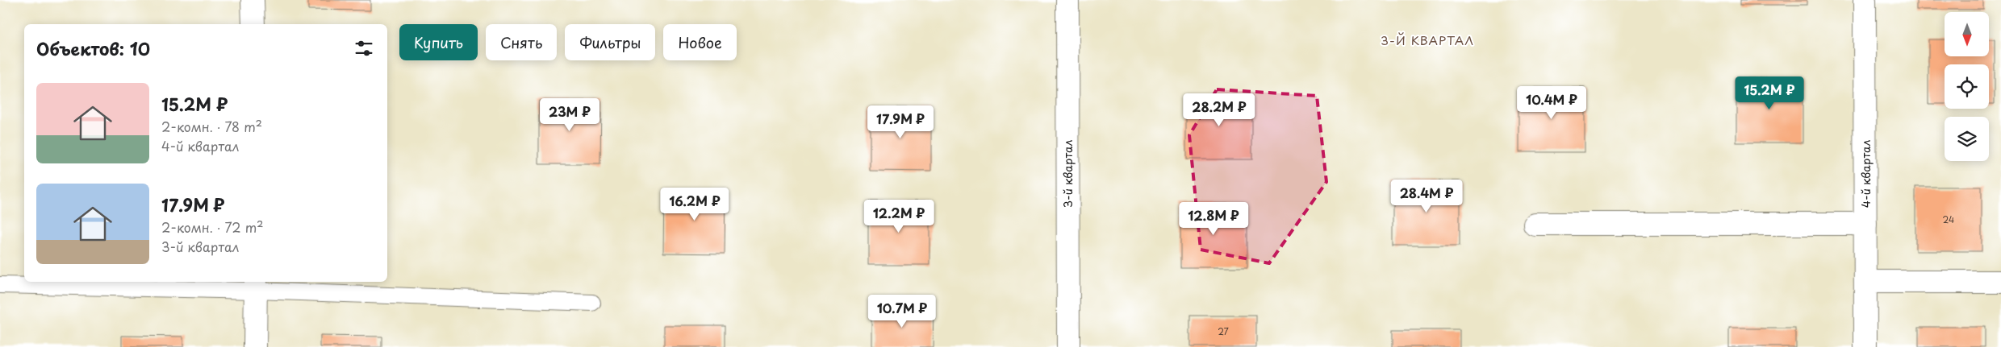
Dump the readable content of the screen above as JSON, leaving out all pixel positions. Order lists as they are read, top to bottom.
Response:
{
  "streets": {
    "street": ["3-й квартал", "4-й квартал"]
  },
  "districts": ["3-Й КВАРТАЛ"],
  "house_numbers": ["24", "27"],
  "north": "bottom",
  "page": {
    "chip": [
      "Купить",
      "Снять",
      "Фильтры",
      "Новое"
    ],
    "heading": "Объектов: 10",
    "list": [
      {
        "name": "15.2M ₽",
        "note": "2-комн. · 78 m² · 4-й квартал"
      },
      {
        "name": "17.9M ₽",
        "note": "2-комн. · 72 m² · 3-й квартал"
      }
    ],
    "price": [
      "15.2M ₽",
      "10.4M ₽",
      "28.2M ₽",
      "23M ₽",
      "17.9M ₽",
      "28.4M ₽",
      "16.2M ₽",
      "12.2M ₽",
      "12.8M ₽",
      "10.7M ₽"
    ]
  }
}
